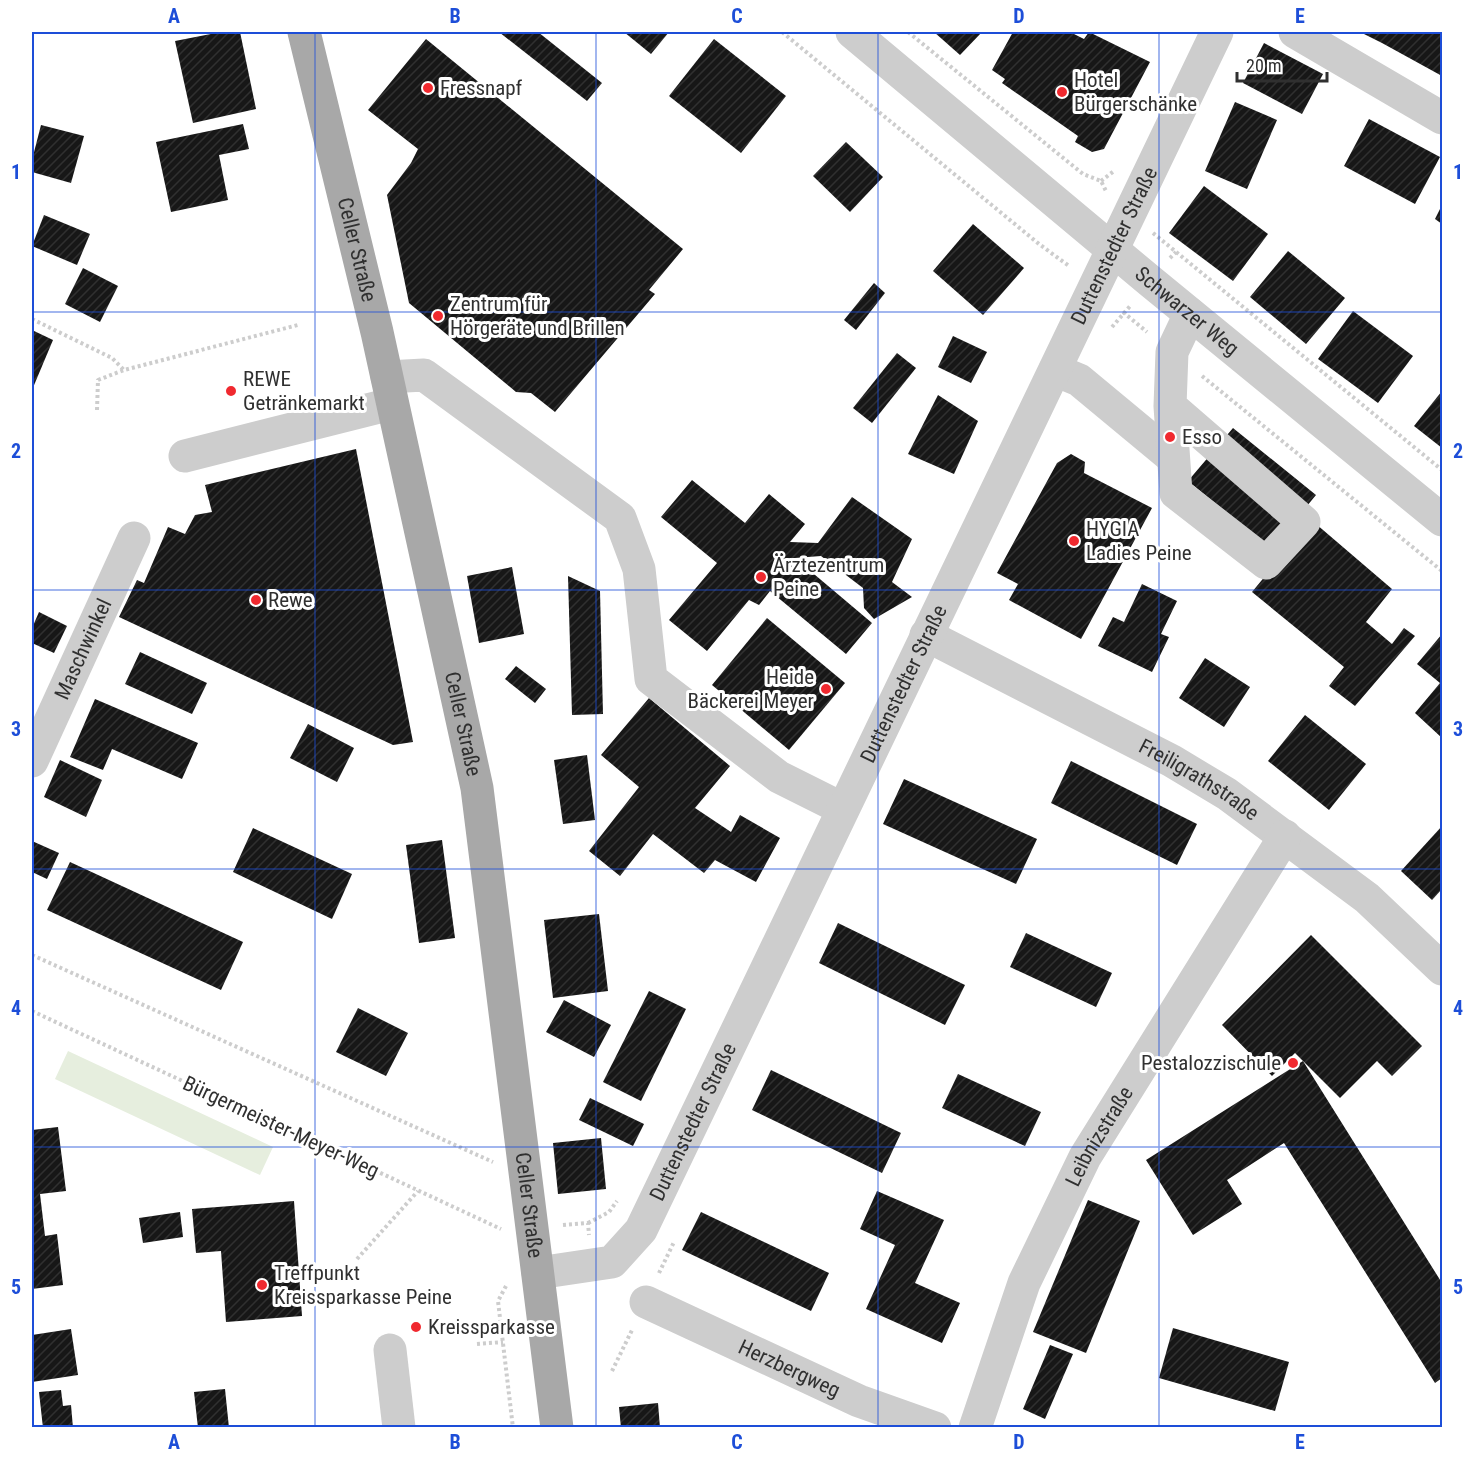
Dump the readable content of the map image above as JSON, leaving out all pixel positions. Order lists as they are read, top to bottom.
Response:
{
  "streets": {
    "main road": ["Celler Straße"],
    "street": [
      "Duttenstedter Straße",
      "Schwarzer Weg",
      "Maschwinkel",
      "Freiligrathstraße",
      "Leibnizstraße",
      "Herzbergweg"
    ],
    "path": ["Bürgermeister-Meyer-Weg"]
  },
  "crossings": [
    ["Duttenstedter Straße", "Celler Straße"],
    ["Duttenstedter Straße", "Schwarzer Weg"],
    ["Duttenstedter Straße", "Freiligrathstraße"],
    ["Celler Straße", "Bürgermeister-Meyer-Weg"],
    ["Freiligrathstraße", "Leibnizstraße"]
  ],
  "places": [
    "Fressnapf",
    "Hotel Bürgerschänke",
    "Zentrum für Hörgeräte und Brillen",
    "REWE Getränkemarkt",
    "Esso",
    "HYGIA Ladies Peine",
    "Ärztezentrum Peine",
    "Rewe",
    "Heide Bäckerei Meyer",
    "Pestalozzischule",
    "Treffpunkt Kreissparkasse Peine",
    "Kreissparkasse"
  ],
  "scale_bar": "20 m",
  "grid": {
    "columns": [
      "A",
      "B",
      "C",
      "D",
      "E"
    ],
    "rows": [
      "1",
      "2",
      "3",
      "4",
      "5"
    ]
  }
}
